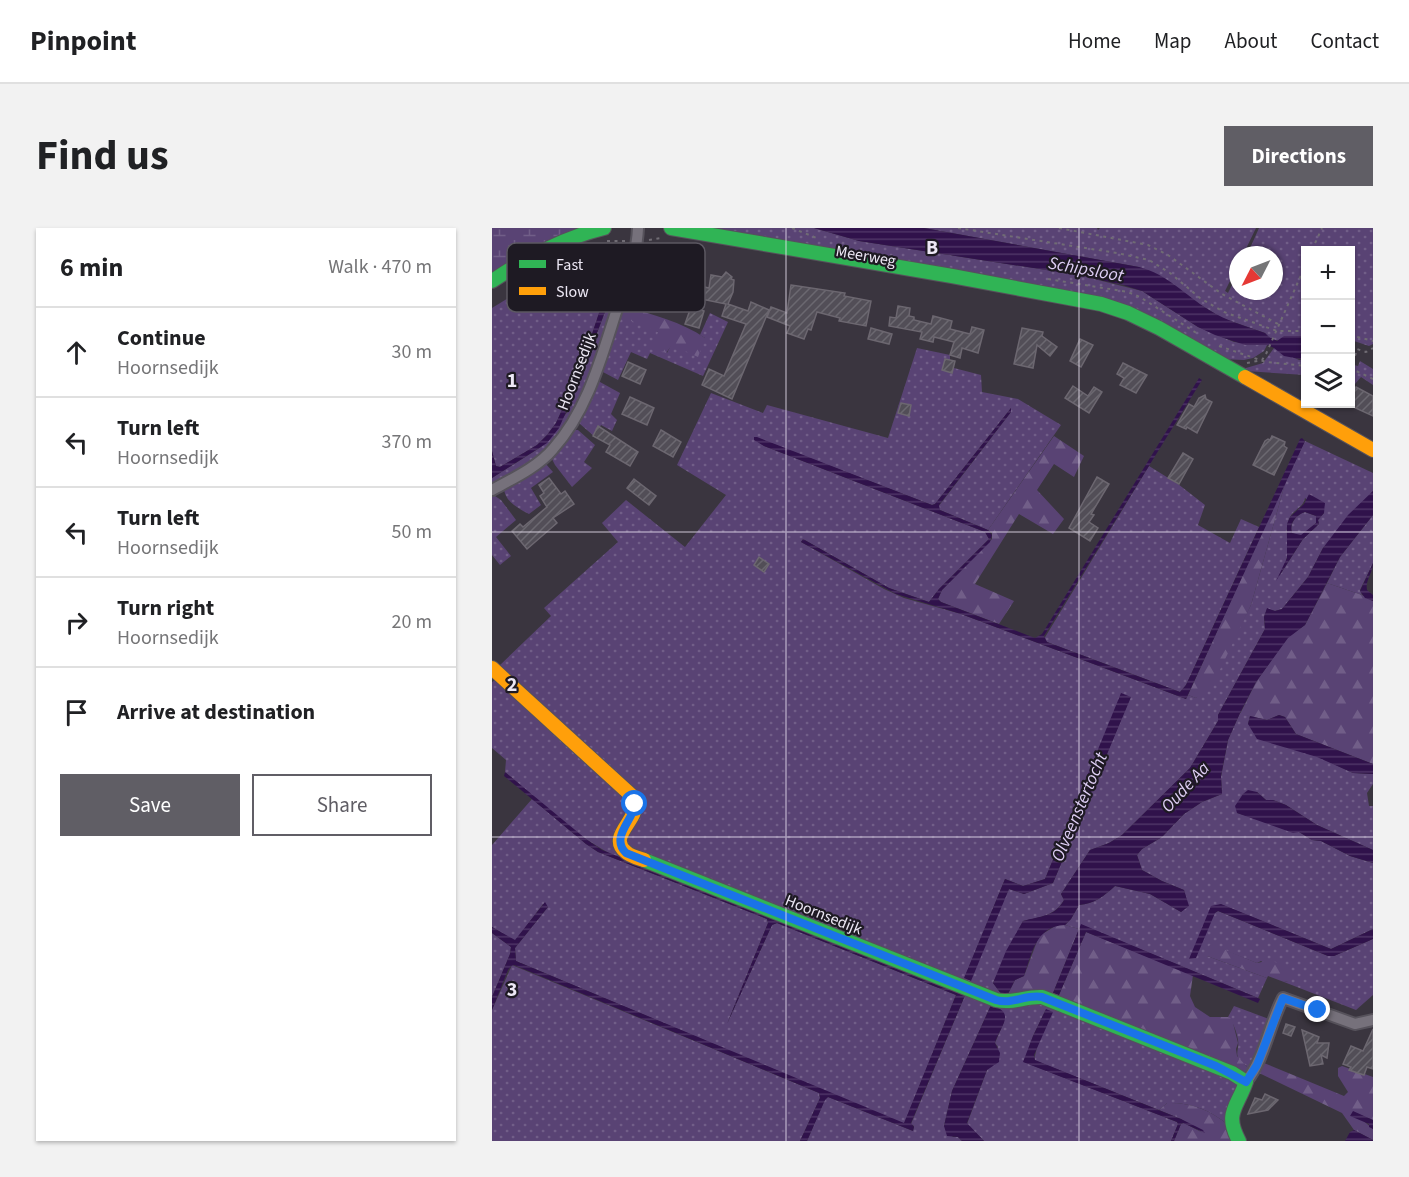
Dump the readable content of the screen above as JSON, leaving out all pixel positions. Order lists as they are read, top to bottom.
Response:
{
  "streets": {
    "street": ["Meerweg", "Hoornsedijk"]
  },
  "water": ["Schipsloot", "Oude Aa", "Olveenstertocht"],
  "legend": ["Fast", "Slow"],
  "north": "bottom left",
  "page": {
    "header": "Pinpoint",
    "nav": [
      "Home",
      "Map",
      "About",
      "Contact"
    ],
    "title": "Find us",
    "buttons": [
      "Directions",
      ["Save", "Share"]
    ],
    "heading": ["6 min", "Walk · 470 m"],
    "map_buttons": ["+", "−"],
    "list": [
      ["Continue", "Hoornsedijk", "30 m"],
      ["Turn left", "Hoornsedijk", "370 m"],
      ["Turn left", "Hoornsedijk", "50 m"],
      ["Turn right", "Hoornsedijk", "20 m"],
      "Arrive at destination"
    ]
  },
  "grid": {
    "columns": ["B"],
    "rows": ["1", "2", "3"]
  }
}
